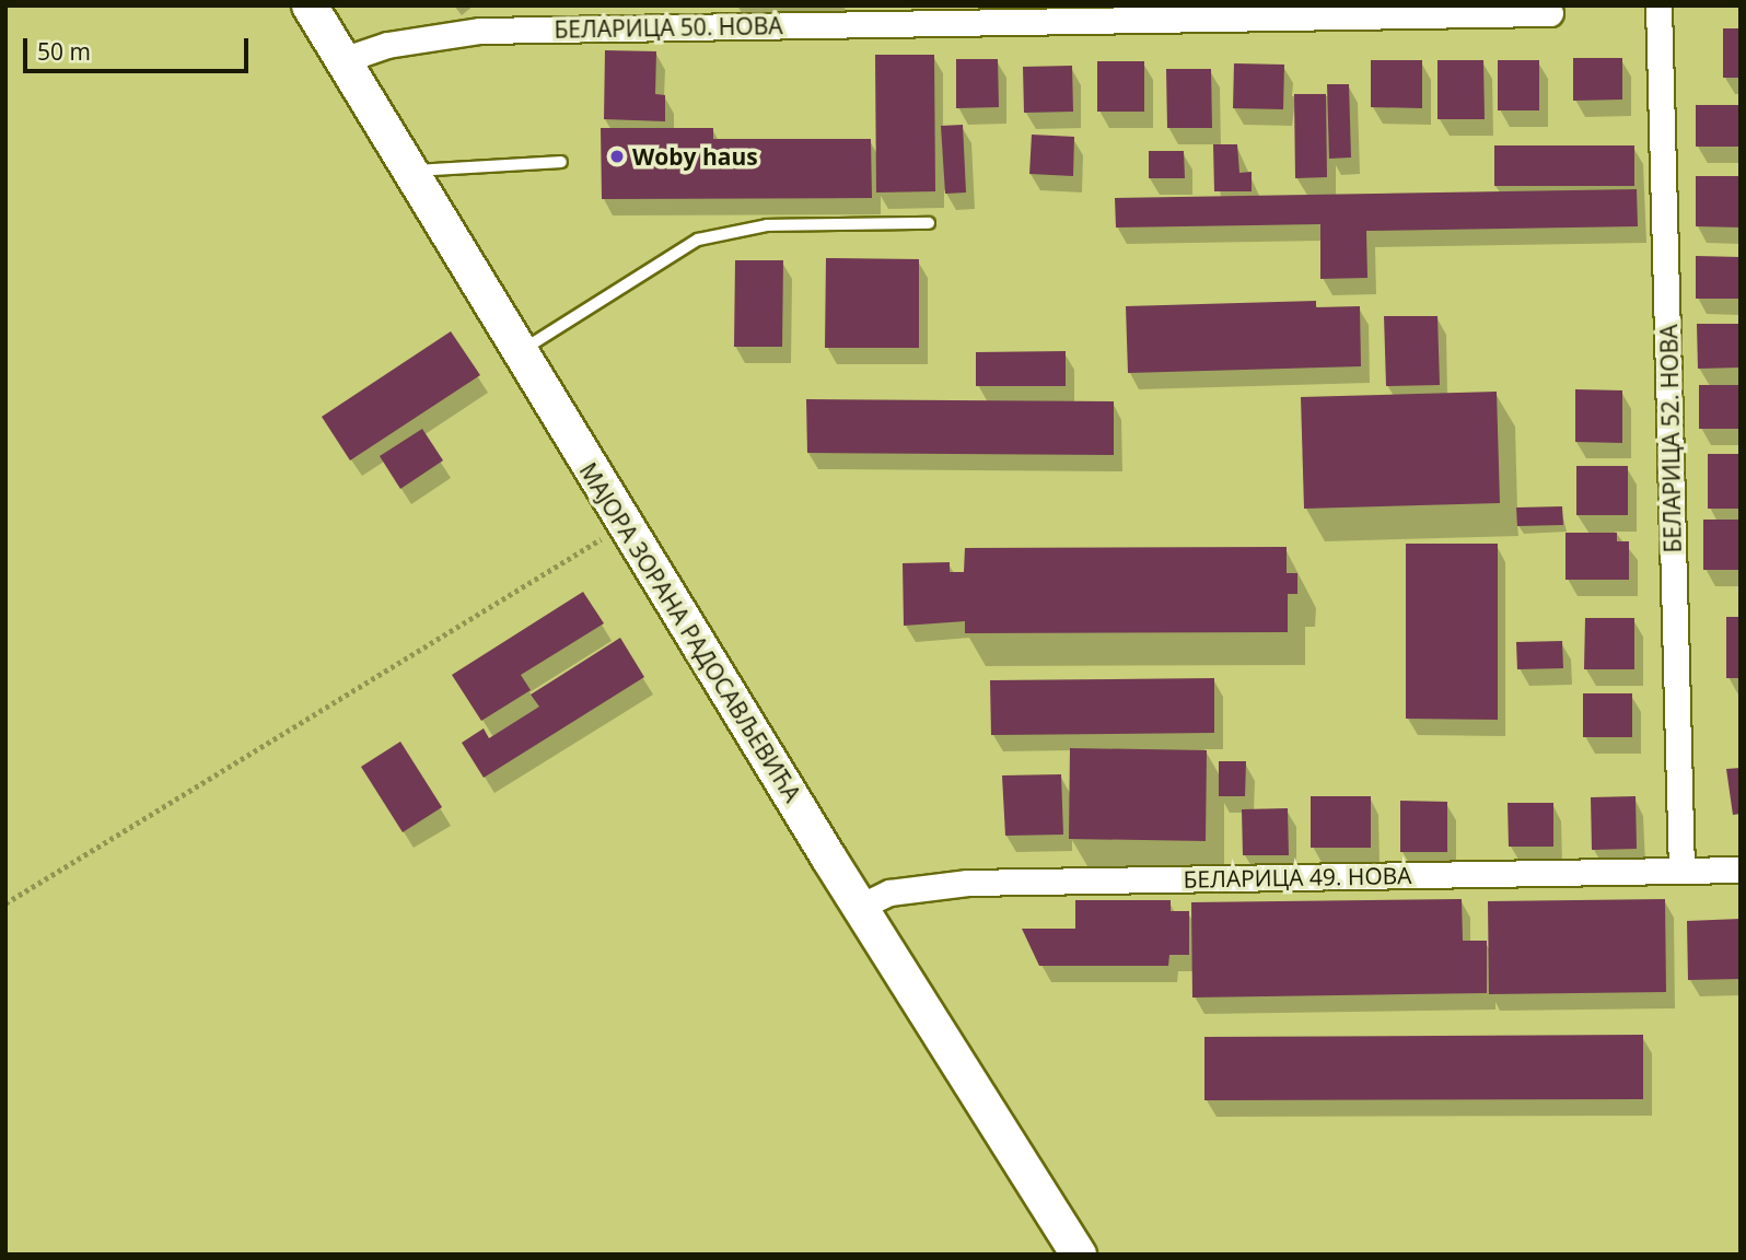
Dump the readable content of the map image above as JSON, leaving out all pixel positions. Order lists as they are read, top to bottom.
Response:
{
  "streets": {
    "main road": ["МАЈОРА ЗОРАНА РАДОСАВЉЕВИЋА"],
    "street": ["БЕЛАРИЦА 50. НОВА", "БЕЛАРИЦА 52. НОВА", "БЕЛАРИЦА 49. НОВА"]
  },
  "crossings": [
    ["БЕЛАРИЦА 50. НОВА", "МАЈОРА ЗОРАНА РАДОСАВЉЕВИЋА"],
    ["БЕЛАРИЦА 52. НОВА", "БЕЛАРИЦА 49. НОВА"],
    ["МАЈОРА ЗОРАНА РАДОСАВЉЕВИЋА", "БЕЛАРИЦА 49. НОВА"]
  ],
  "places": ["Woby haus"],
  "scale_bar": "50 m"
}
